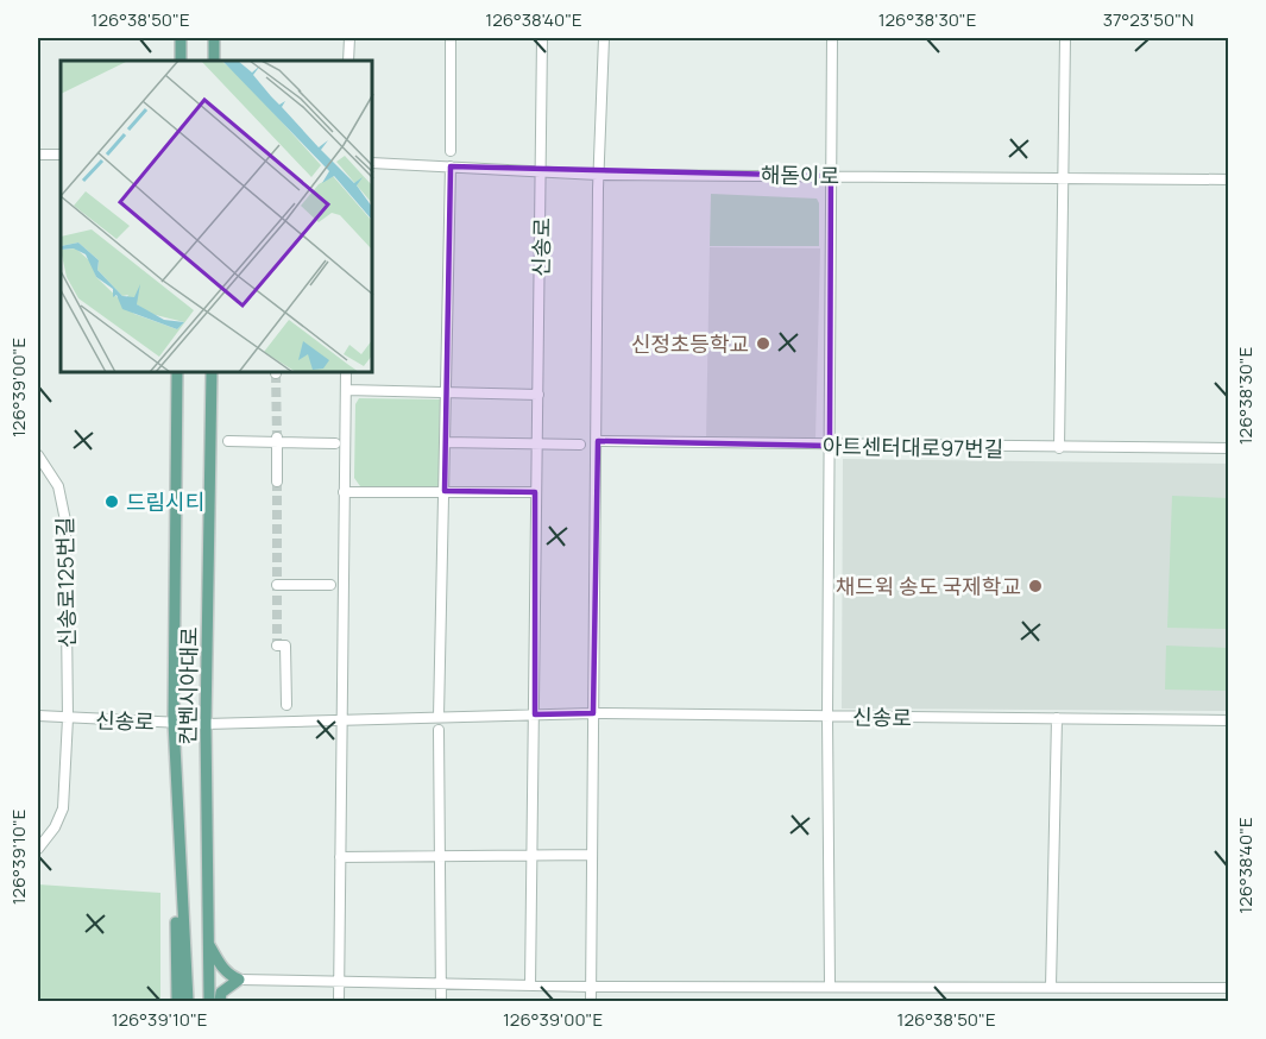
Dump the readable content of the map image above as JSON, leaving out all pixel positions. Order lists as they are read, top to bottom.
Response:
{
  "streets": {
    "main road": ["컨벤시아대로"],
    "street": [
      "해돋이로",
      "신송로",
      "아트센터대로97번길",
      "신송로125번길"
    ]
  },
  "crossings": [
    ["해돋이로", "신송로"],
    ["신송로", "신송로125번길"],
    ["신송로", "컨벤시아대로"]
  ],
  "places": ["신정초등학교", "드림시티", "채드윅 송도 국제학교"],
  "coordinates": [
    "126°38'50\"E",
    "126°38'40\"E",
    "126°38'30\"E",
    "37°23'50\"N",
    "126°39'00\"E",
    "126°39'10\"E"
  ]
}
